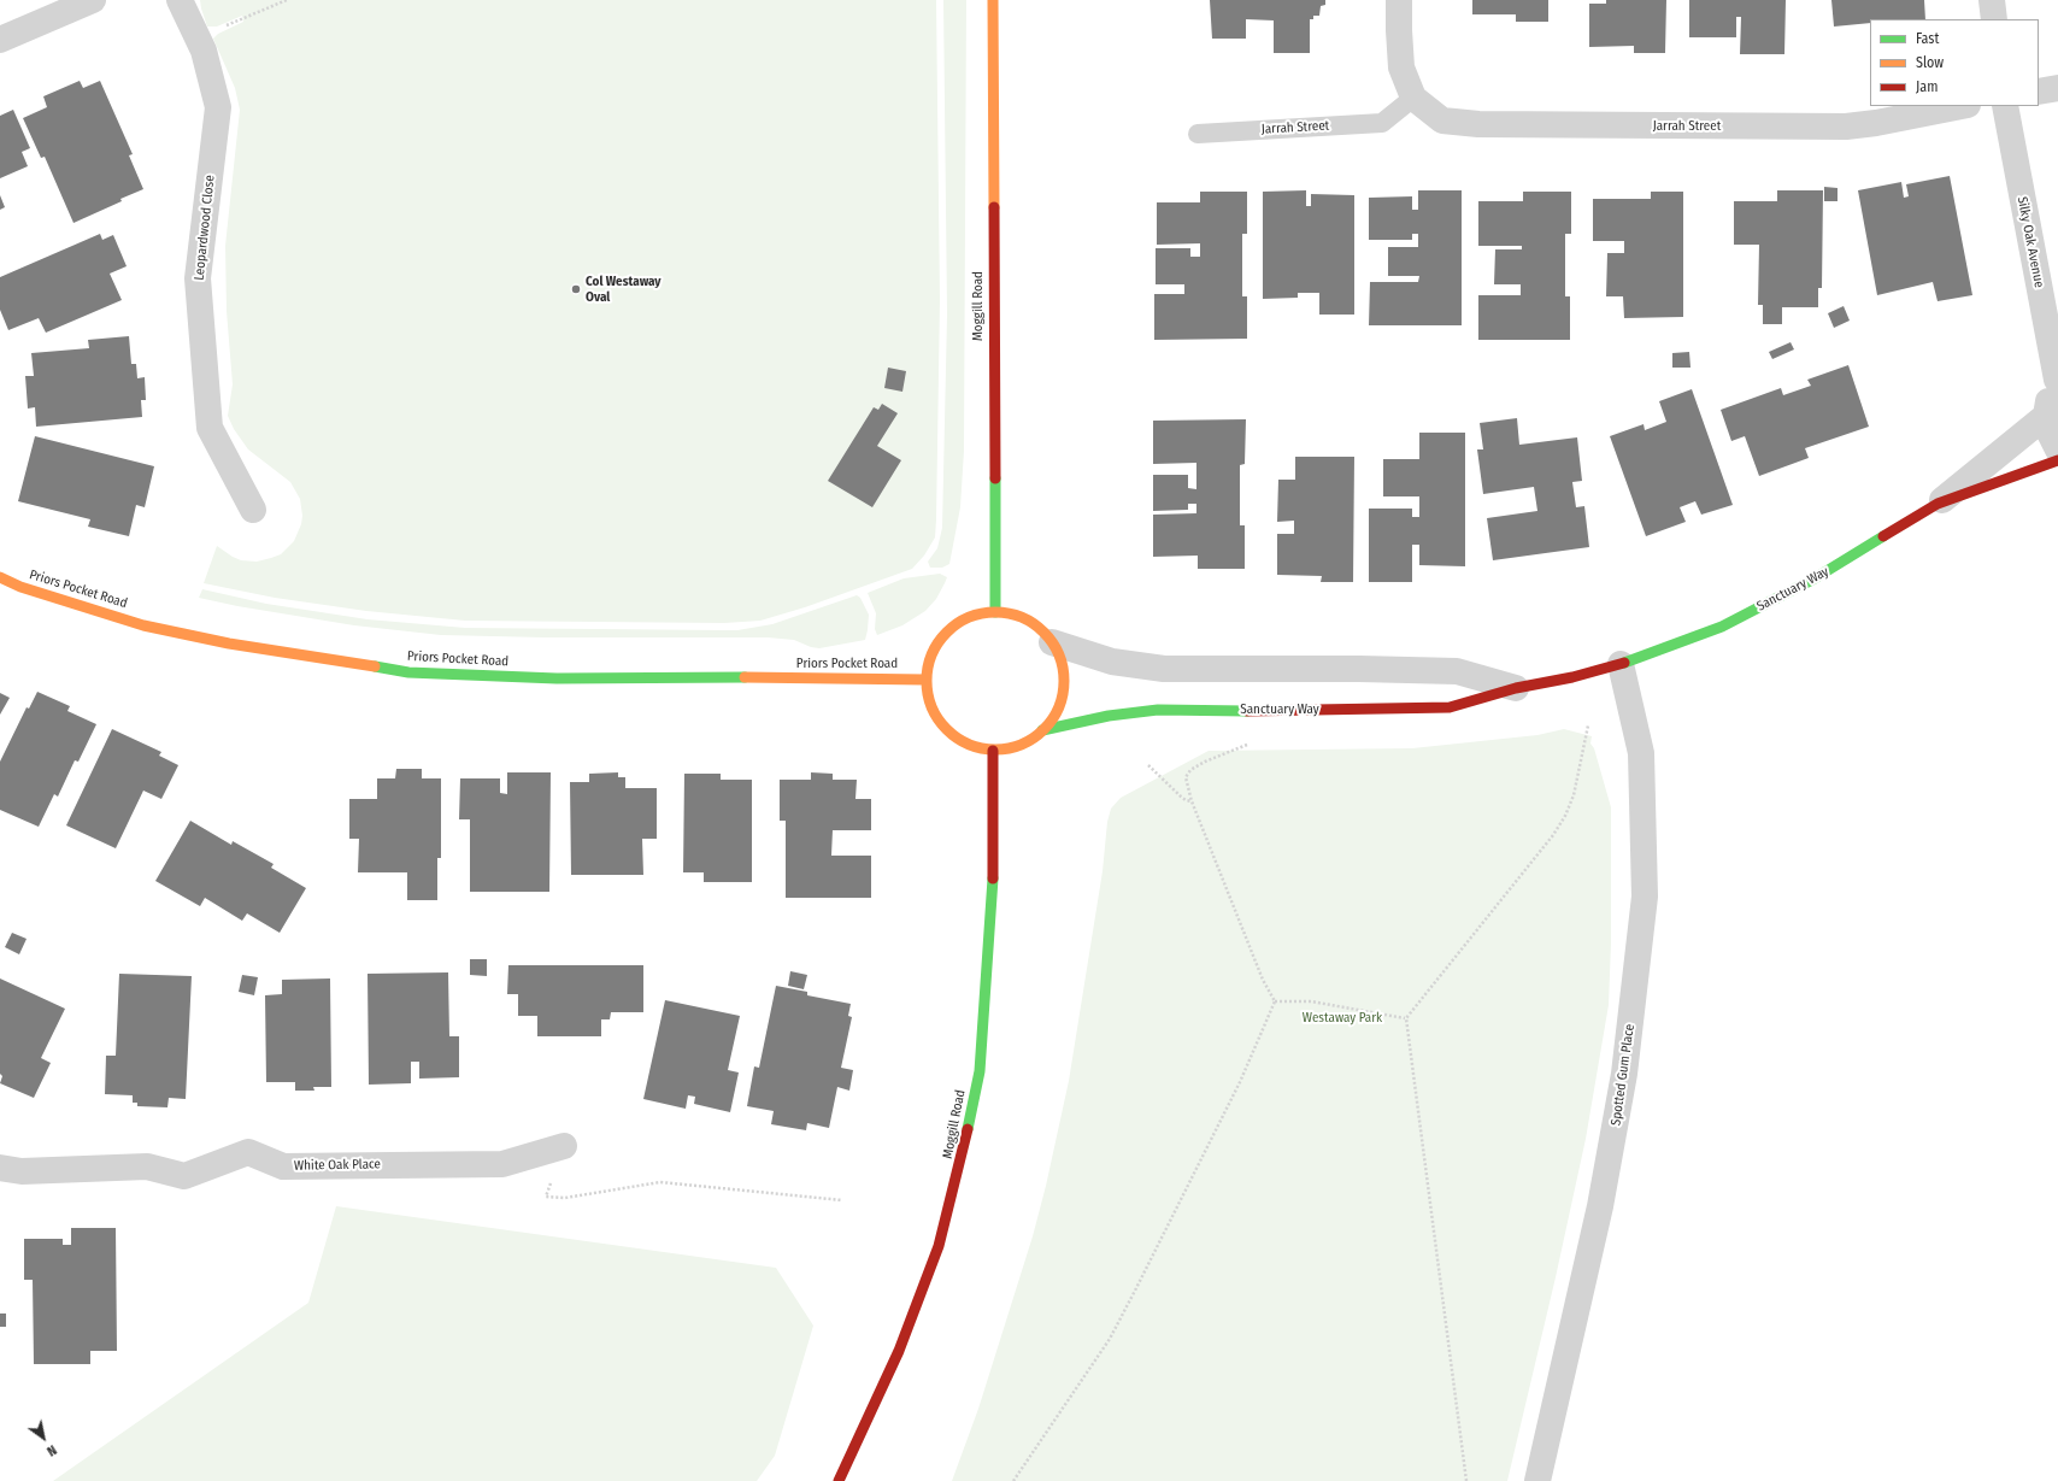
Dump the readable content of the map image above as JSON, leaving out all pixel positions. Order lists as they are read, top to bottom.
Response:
{
  "streets": {
    "street": [
      "Jarrah Street",
      "Leopardwood Close",
      "Silky Oak Avenue",
      "Moggill Road",
      "Priors Pocket Road",
      "Sanctuary Way",
      "Spotted Gum Place",
      "White Oak Place"
    ]
  },
  "crossings": [
    ["Moggill Road", "Priors Pocket Road"],
    ["Moggill Road", "Sanctuary Way"],
    ["Priors Pocket Road", "Sanctuary Way"],
    ["Sanctuary Way", "Spotted Gum Place"]
  ],
  "parks": ["Westaway Park"],
  "places": ["Col Westaway Oval"],
  "legend": ["Fast", "Slow", "Jam"],
  "north": "bottom right"
}
